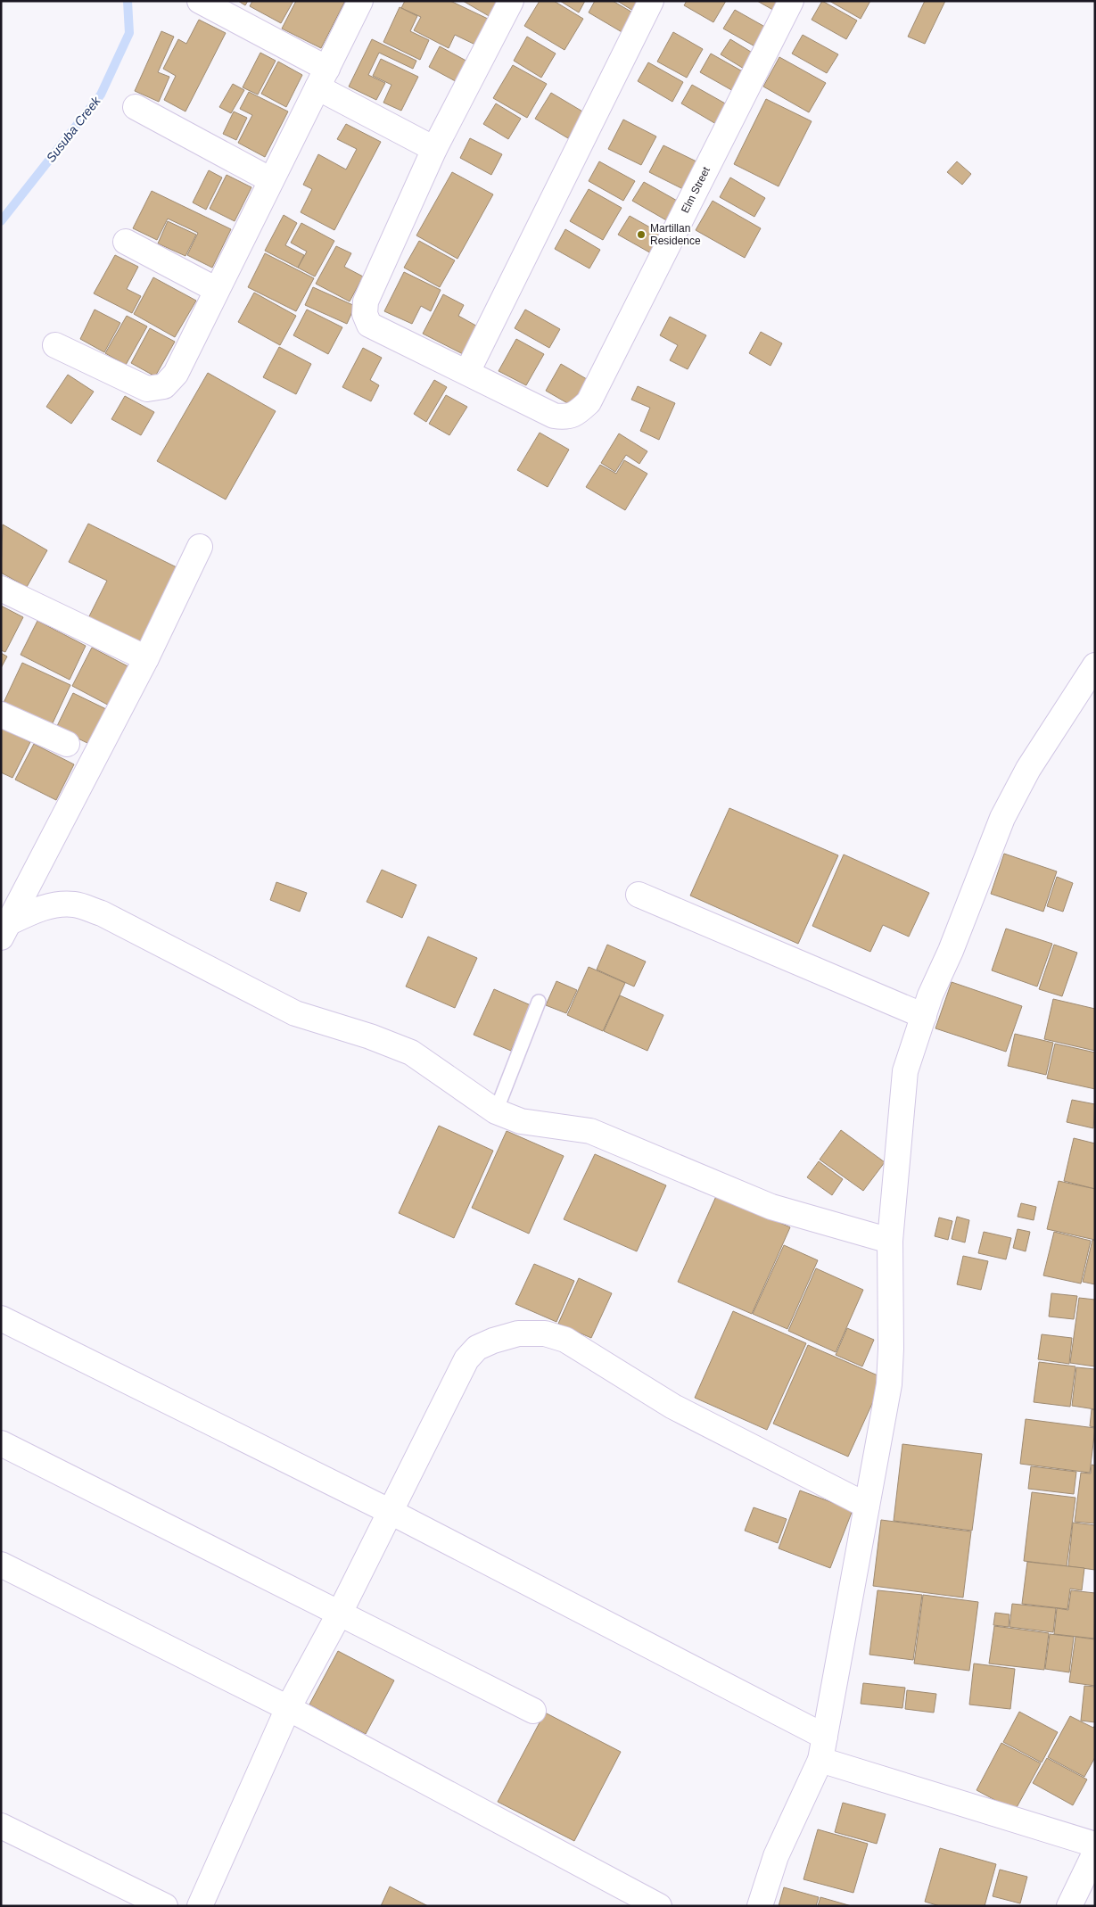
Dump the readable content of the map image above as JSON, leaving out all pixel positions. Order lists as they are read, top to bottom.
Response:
{
  "streets": {
    "main road": ["Elm Street"]
  },
  "water": ["Susuba Creek"],
  "places": ["Martillan Residence"]
}
